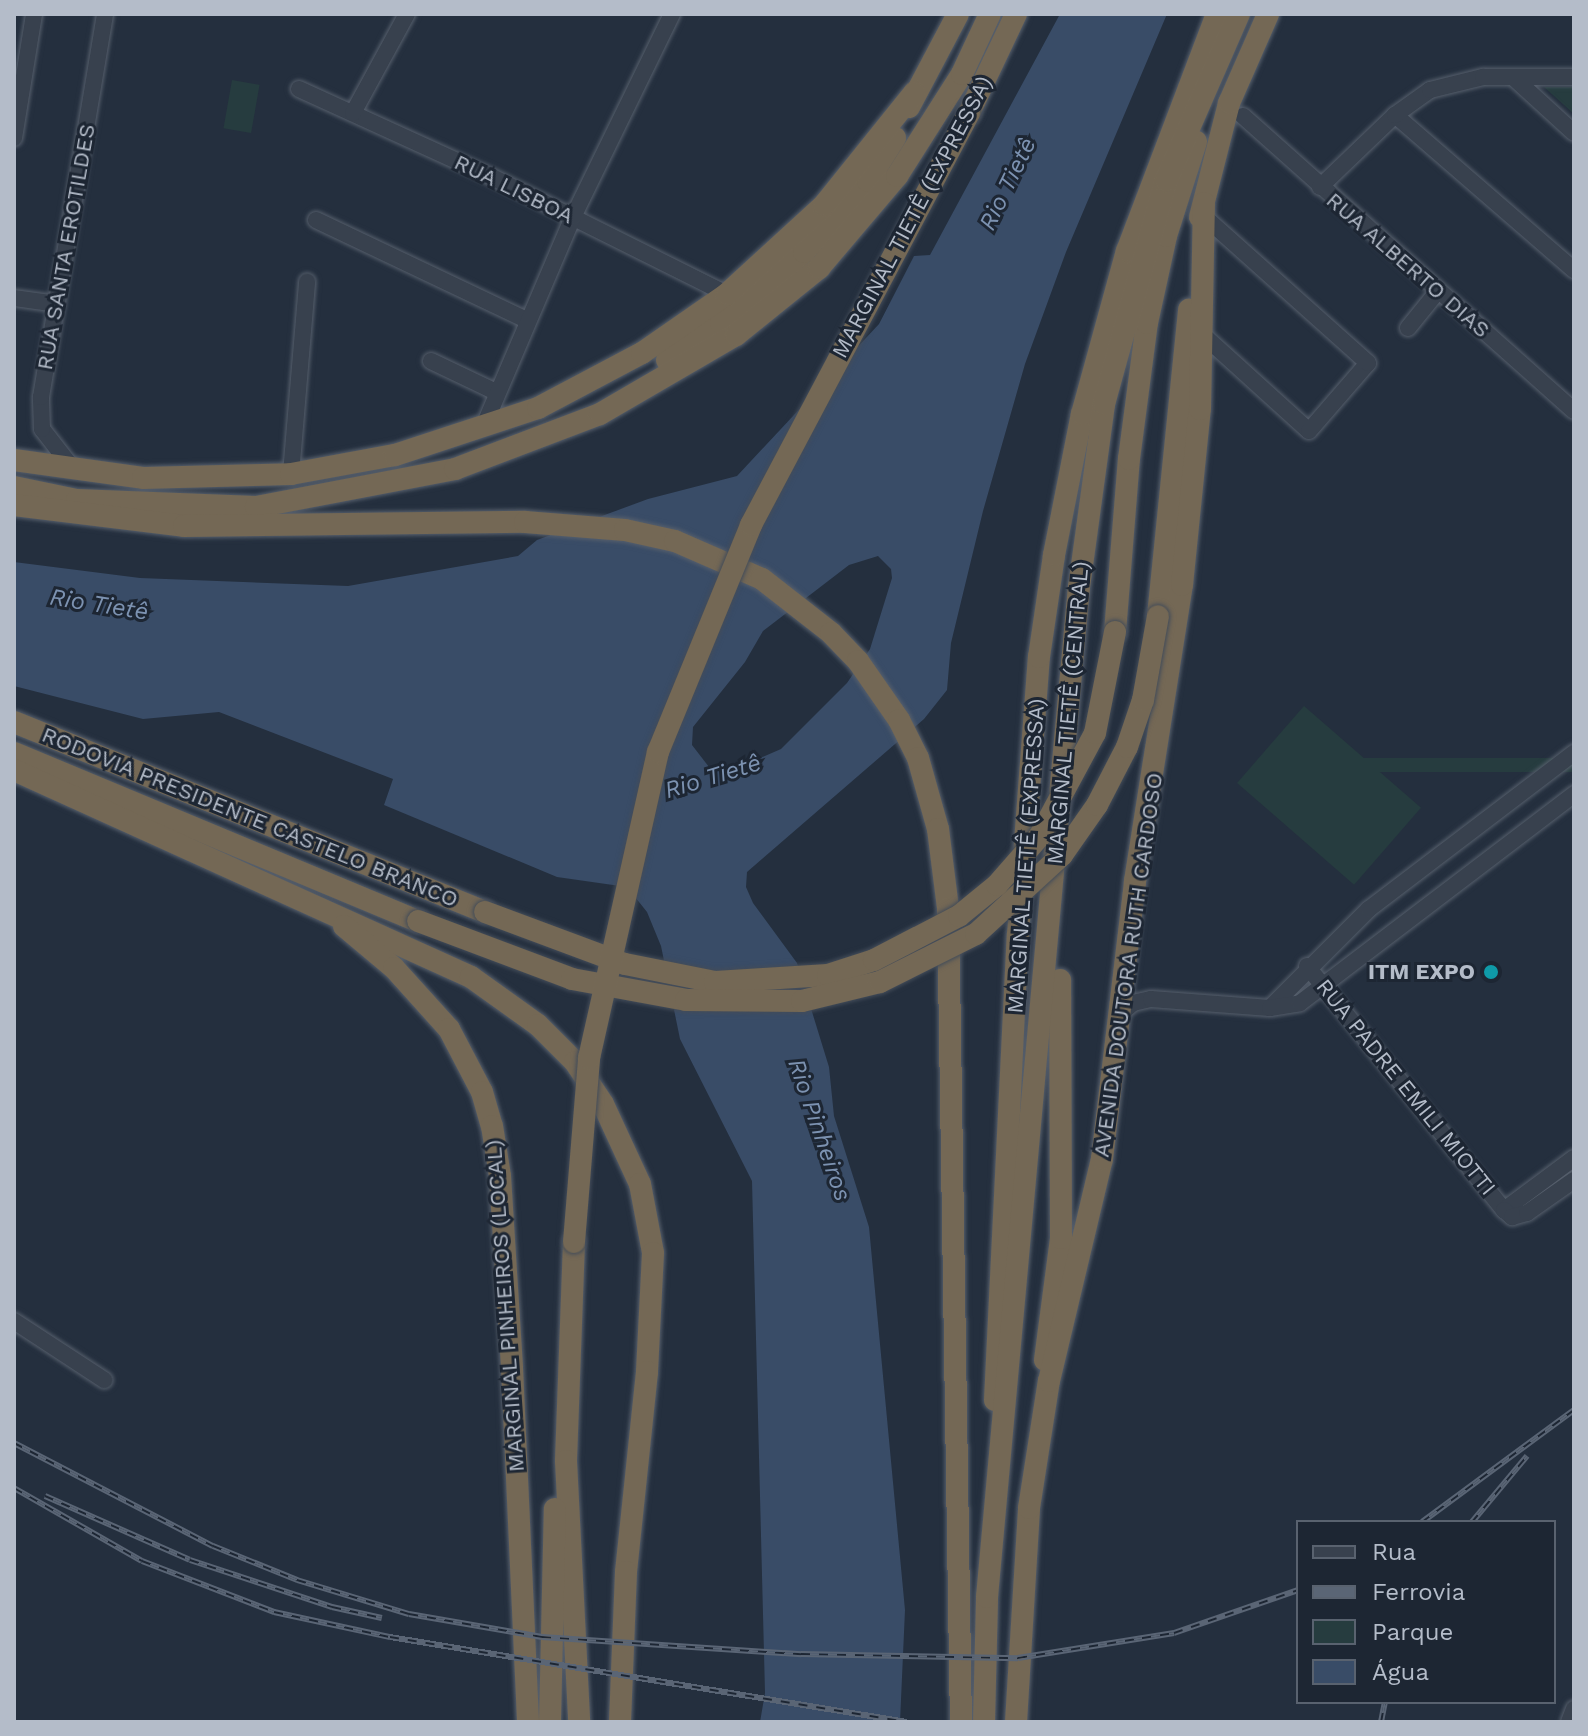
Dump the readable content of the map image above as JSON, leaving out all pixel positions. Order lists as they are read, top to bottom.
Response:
{
  "streets": {
    "highway": [
      "MARGINAL TIETÊ (EXPRESSA)",
      "MARGINAL TIETÊ (CENTRAL)",
      "RODOVIA PRESIDENTE CASTELO BRANCO",
      "AVENIDA DOUTORA RUTH CARDOSO",
      "MARGINAL PINHEIROS (LOCAL)"
    ],
    "street": [
      "RUA LISBOA",
      "RUA SANTA EROTILDES",
      "RUA ALBERTO DIAS",
      "RUA PADRE EMILI MIOTTI"
    ]
  },
  "crossings": [
    ["MARGINAL TIETÊ (EXPRESSA)", "MARGINAL TIETÊ (CENTRAL)"],
    ["MARGINAL TIETÊ (CENTRAL)", "RODOVIA PRESIDENTE CASTELO BRANCO"]
  ],
  "water": ["Rio Tietê", "Rio Pinheiros"],
  "places": ["ITM EXPO"],
  "legend": [
    "Rua",
    "Ferrovia",
    "Parque",
    "Água"
  ]
}
